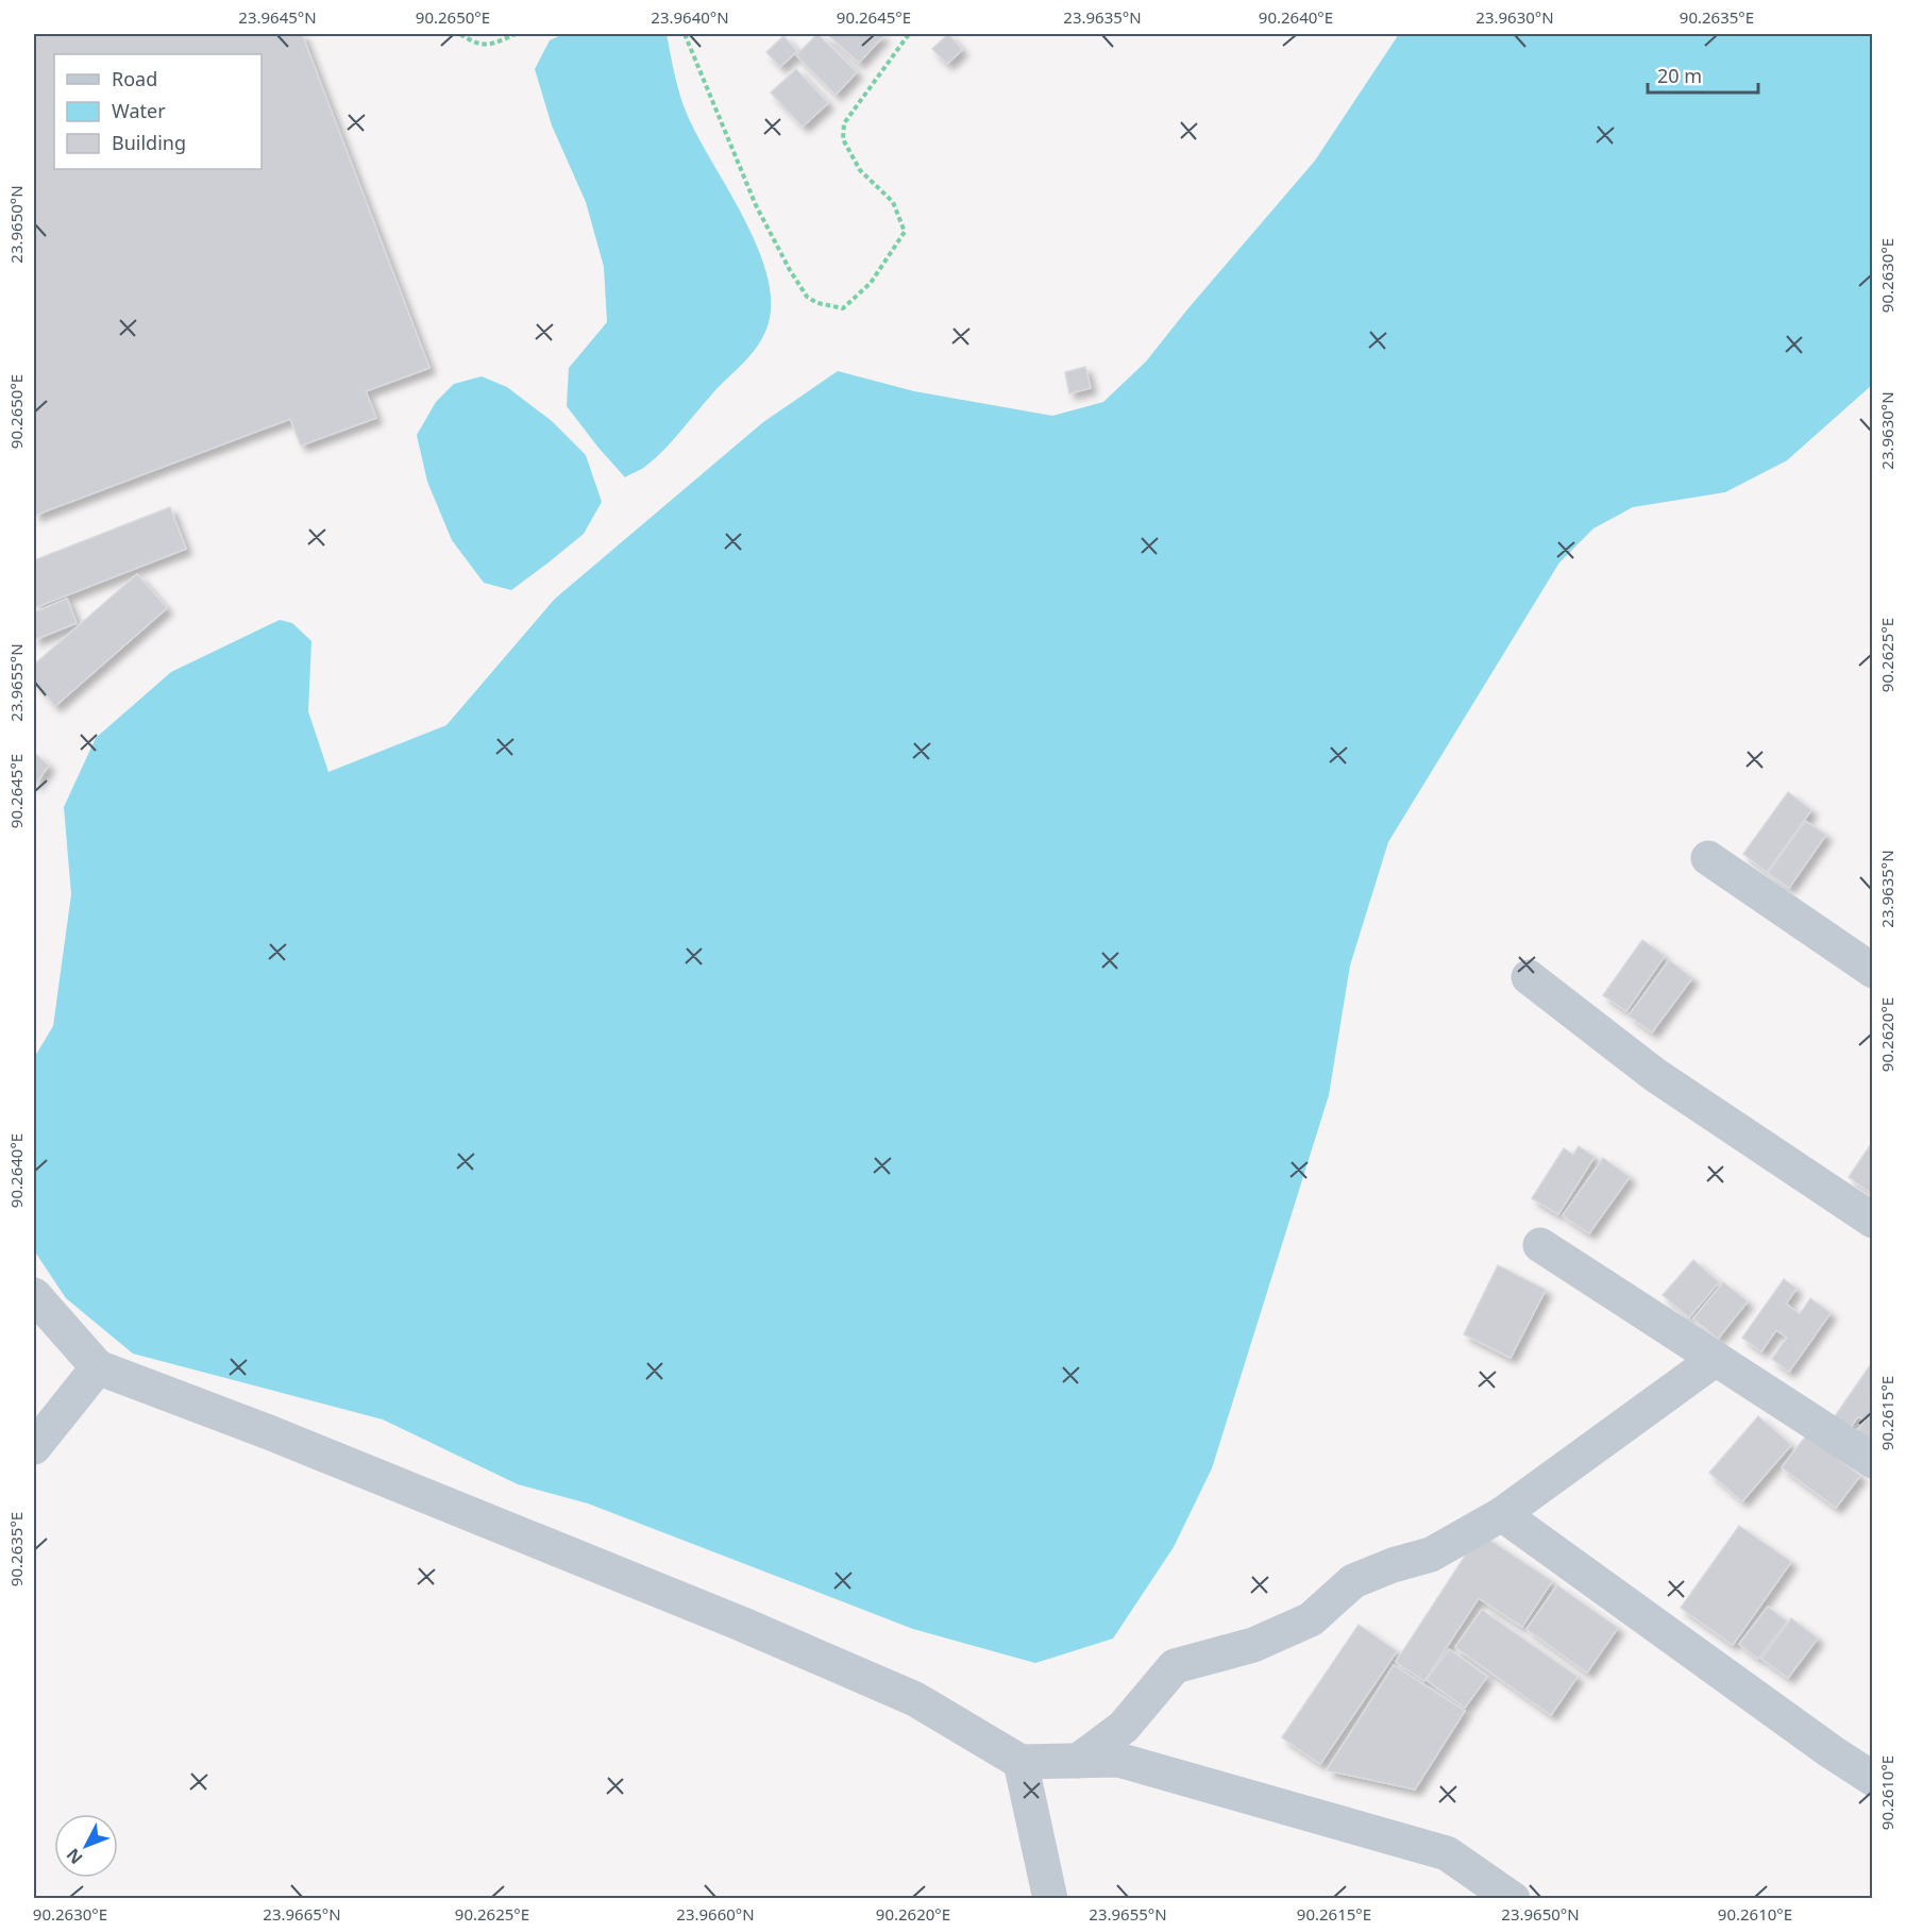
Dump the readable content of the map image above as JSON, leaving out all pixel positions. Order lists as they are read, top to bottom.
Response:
{
  "legend": ["Road", "Water", "Building"],
  "scale_bar": "20 m",
  "north": "bottom left",
  "coordinates": [
    "23.9645°N",
    "90.2650°E",
    "23.9640°N",
    "90.2645°E",
    "23.9635°N",
    "90.2640°E",
    "23.9630°N",
    "90.2635°E",
    "23.9650°N",
    "90.2630°E",
    "90.2625°E",
    "23.9655°N",
    "90.2620°E",
    "90.2615°E",
    "90.2610°E",
    "23.9665°N",
    "23.9660°N"
  ]
}
